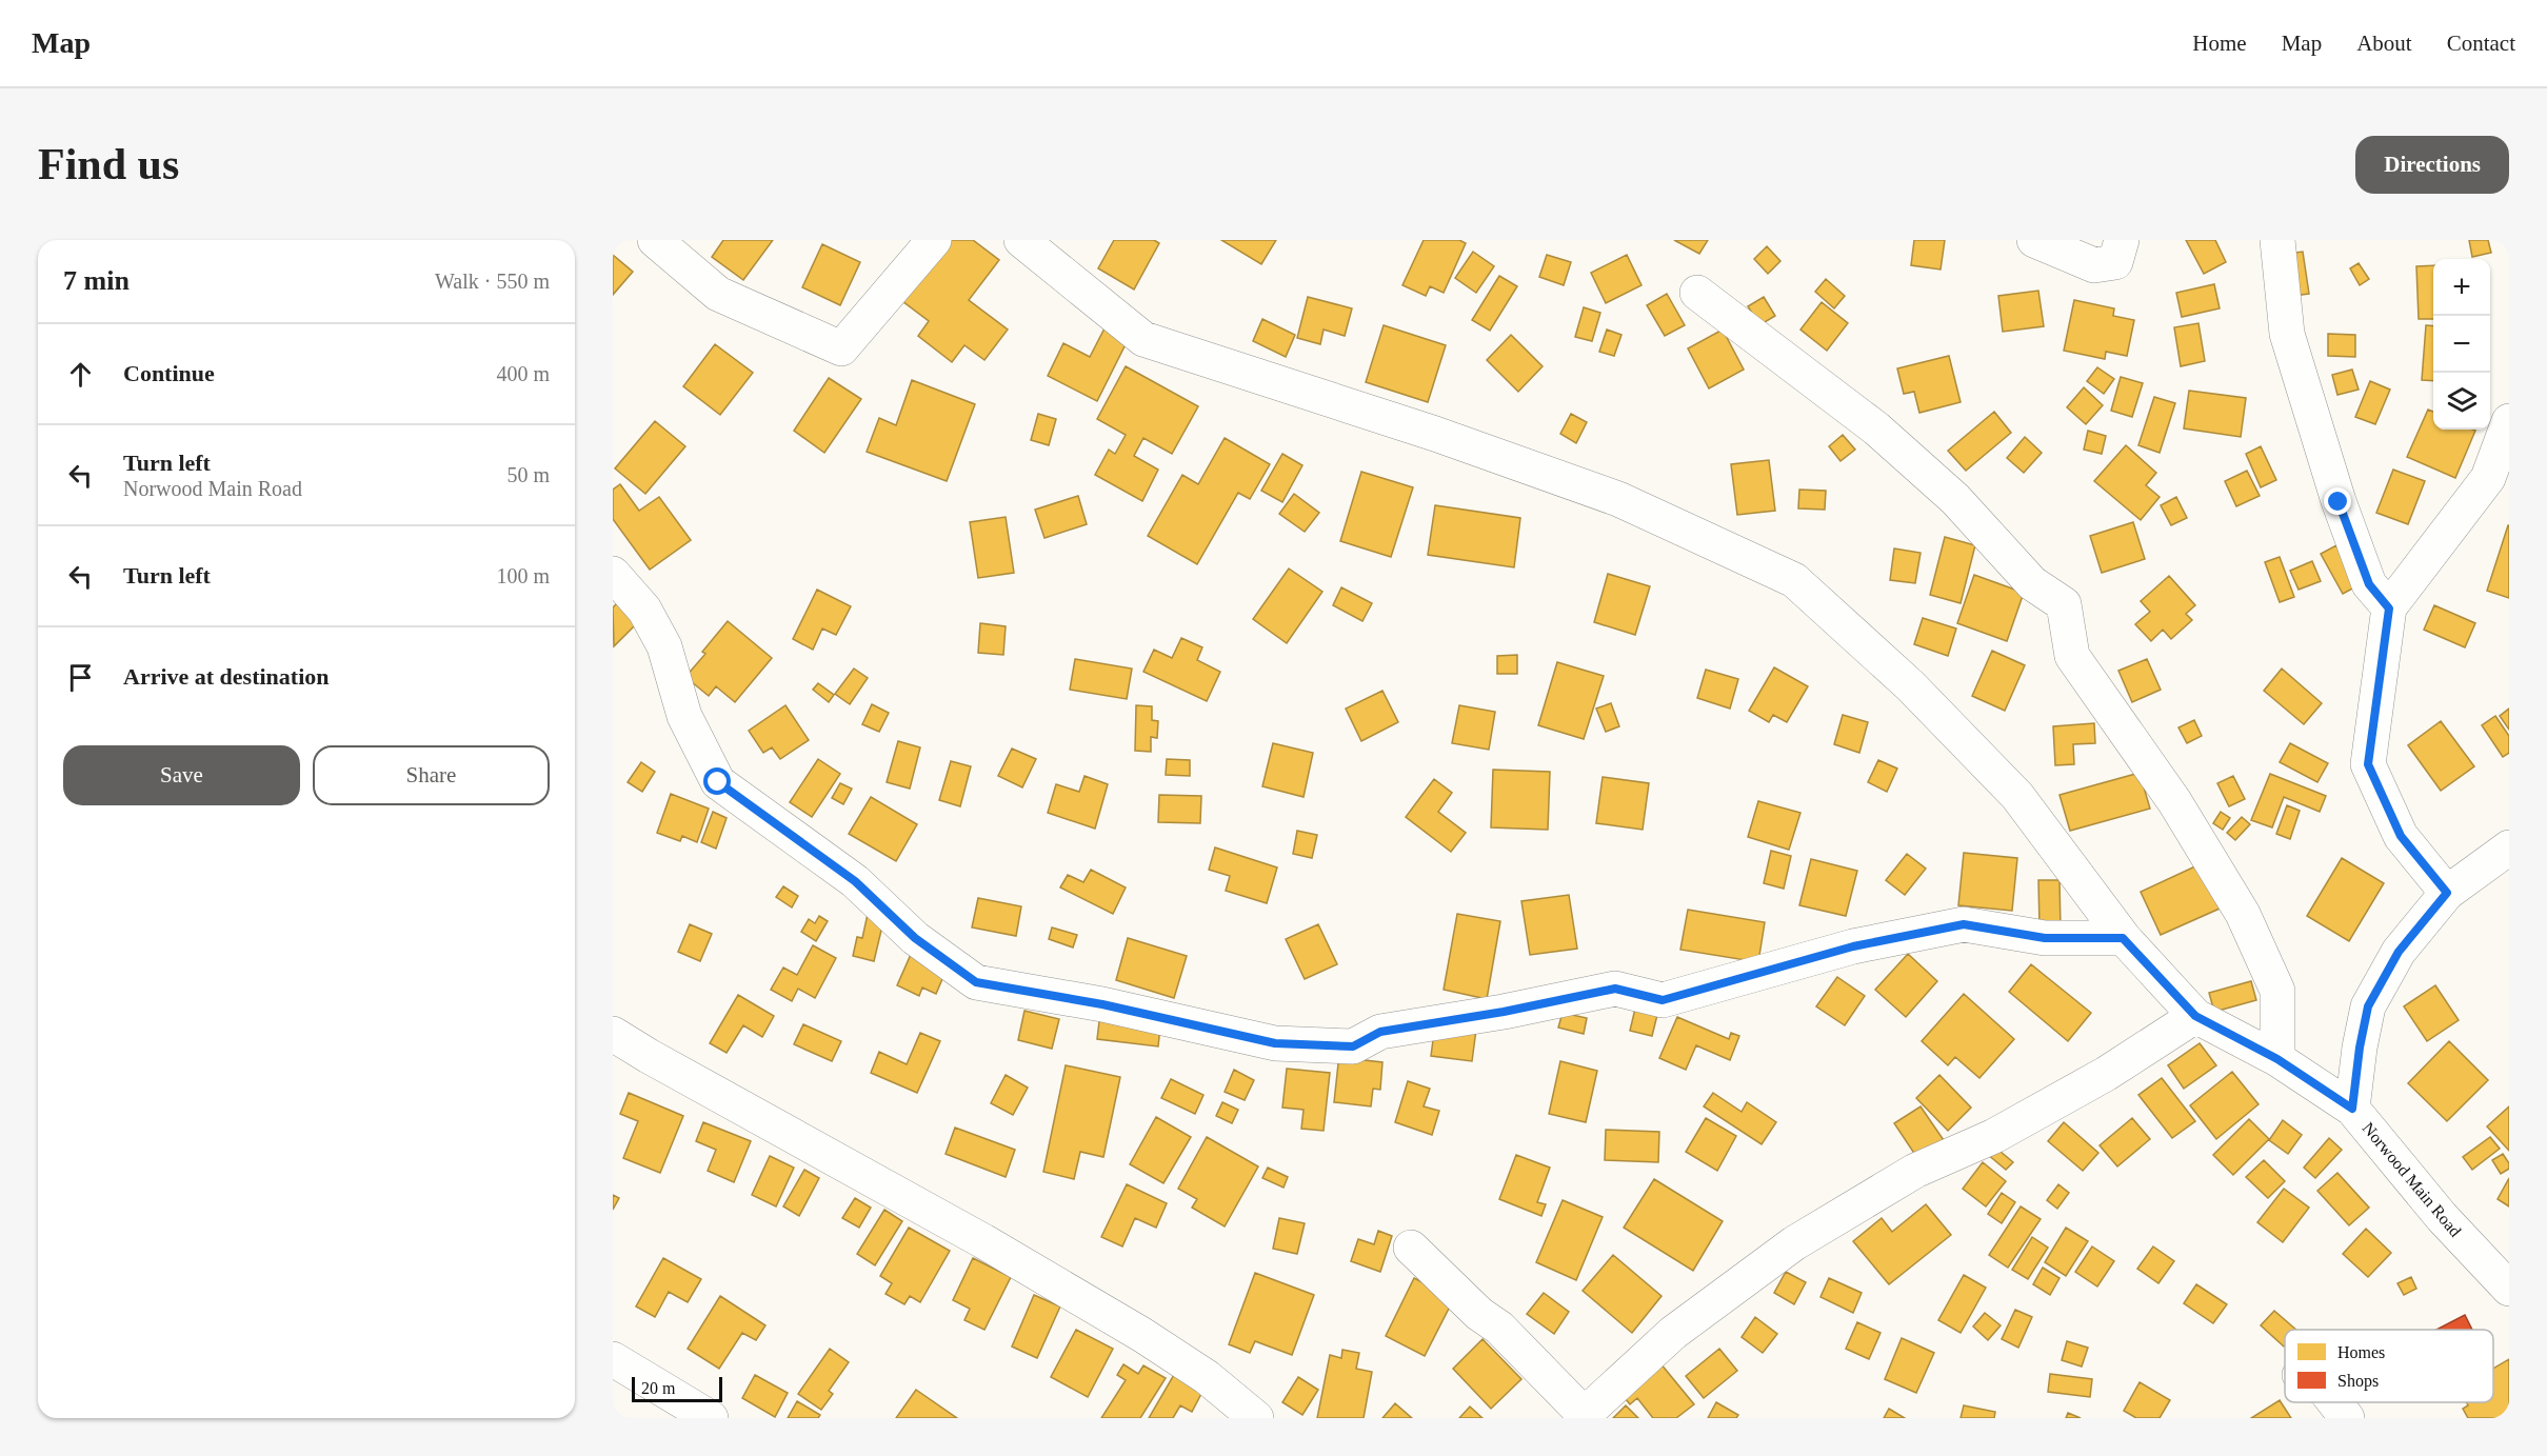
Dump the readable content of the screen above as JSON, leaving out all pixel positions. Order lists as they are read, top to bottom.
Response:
{
  "streets": {
    "street": ["Norwood Main Road"]
  },
  "legend": ["Homes", "Shops"],
  "scale_bar": "20 m",
  "page": {
    "header": "Map",
    "nav": [
      "Home",
      "Map",
      "About",
      "Contact"
    ],
    "buttons": [
      "Directions",
      ["Save", "Share"]
    ],
    "title": "Find us",
    "heading": ["7 min", "Walk · 550 m"],
    "map_buttons": ["+", "−"],
    "list": [
      ["Continue", "400 m"],
      ["Turn left", "Norwood Main Road", "50 m"],
      ["Turn left", "100 m"],
      "Arrive at destination"
    ],
    "scale": "20 m"
  }
}
